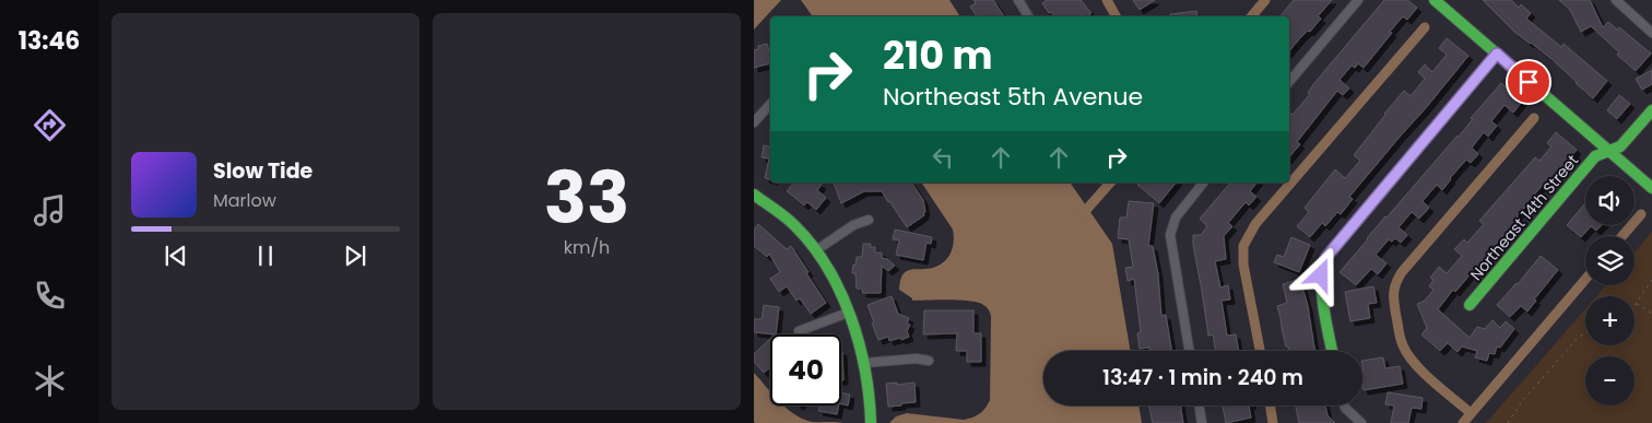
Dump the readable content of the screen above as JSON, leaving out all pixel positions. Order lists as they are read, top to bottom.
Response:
{
  "streets": {
    "street": ["Northeast 14th Street"]
  },
  "page": {
    "tabs": "13:46",
    "tile": ["33", "km/h"],
    "turn": ["210 m", "Northeast 5th Avenue"],
    "song": ["Slow Tide", "Marlow"],
    "map_buttons": ["+", "−"],
    "limit": "40",
    "trip": "13:47 · 1 min · 240 m"
  }
}
